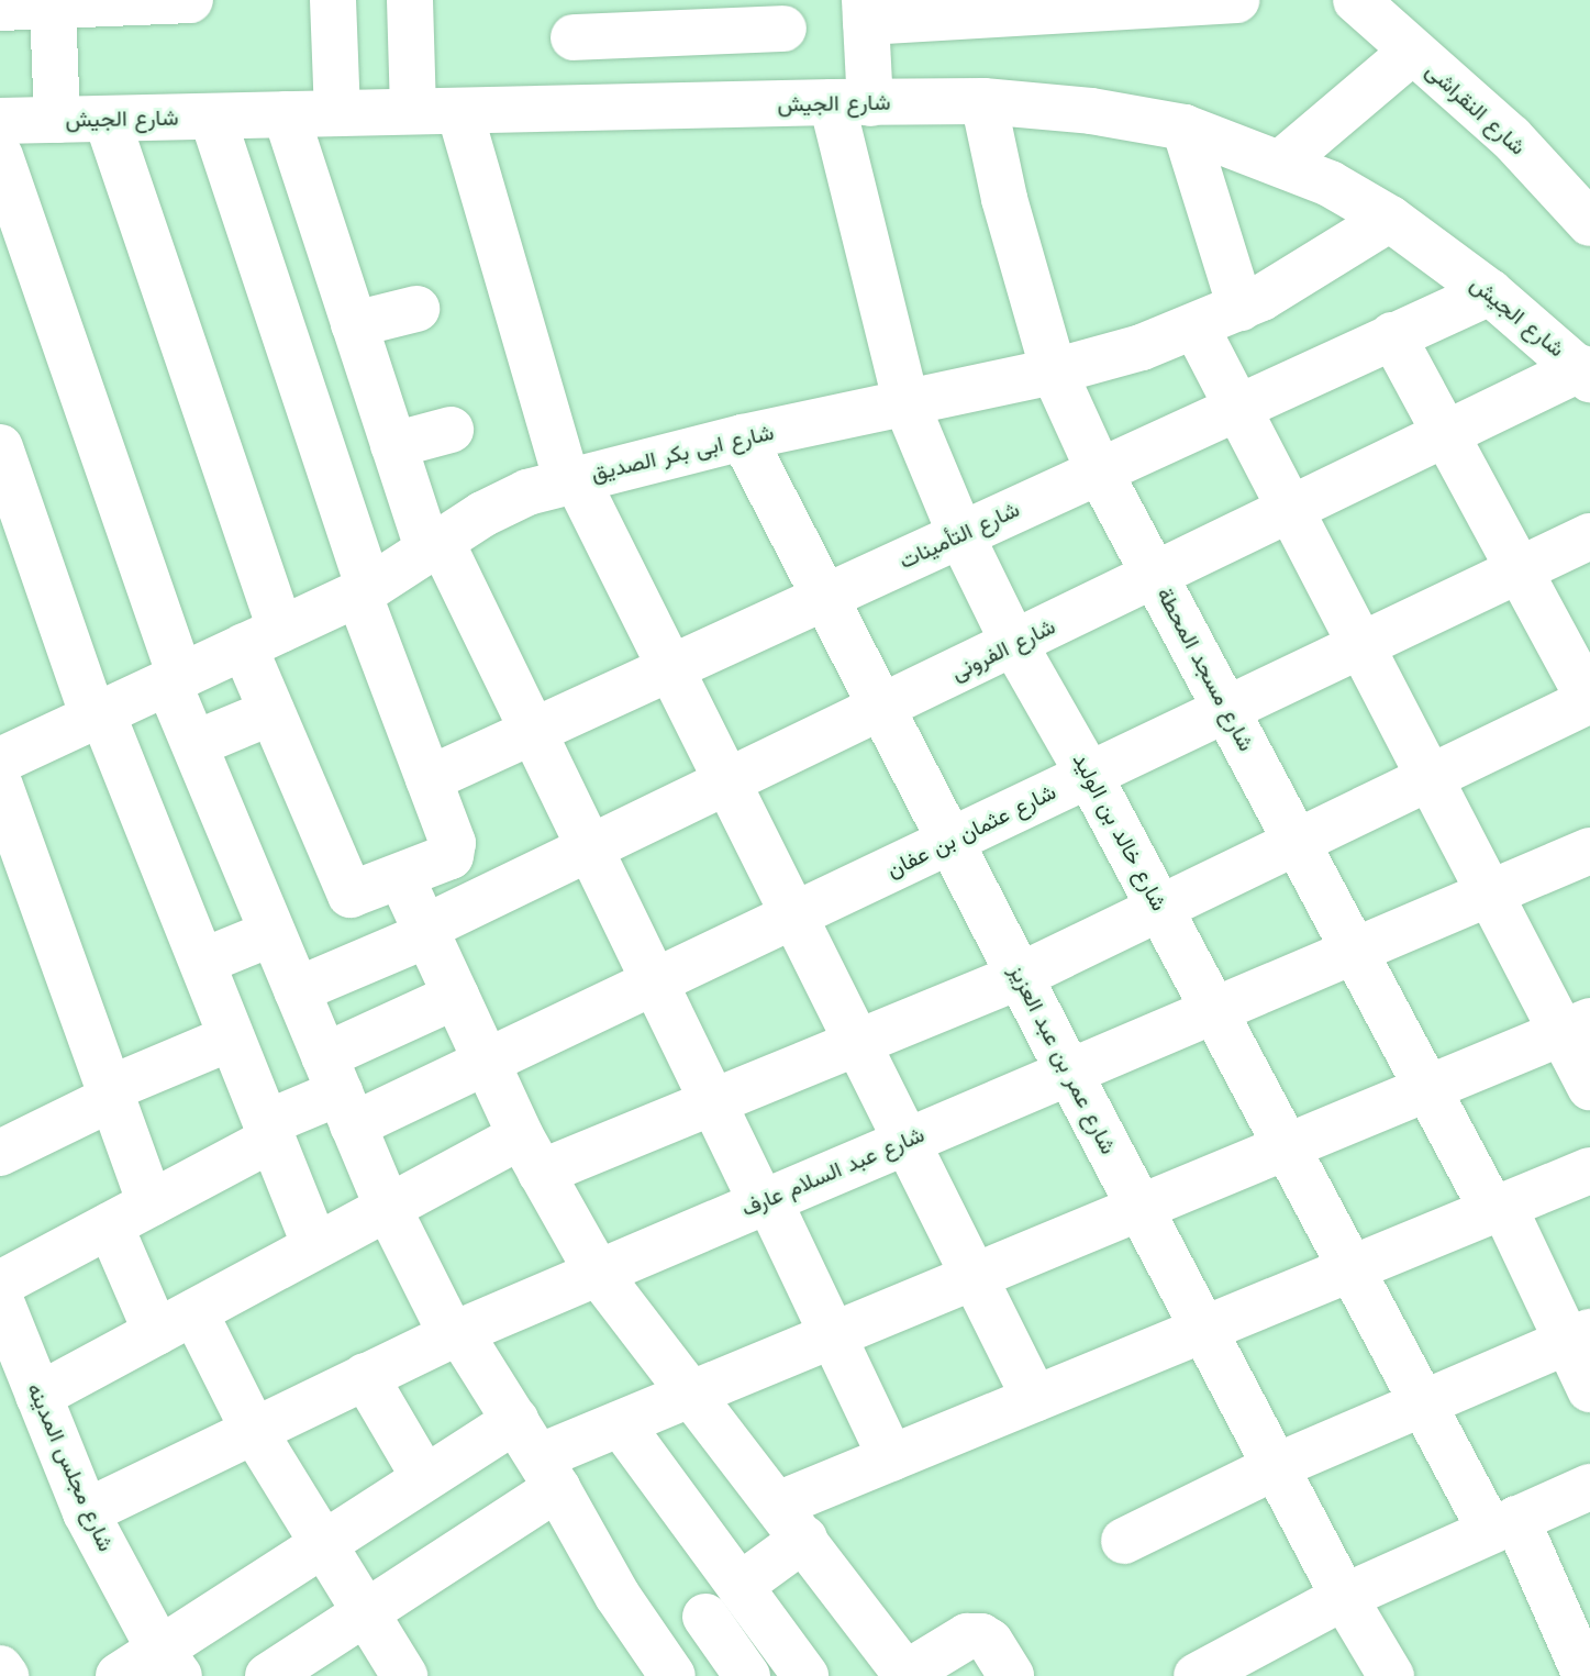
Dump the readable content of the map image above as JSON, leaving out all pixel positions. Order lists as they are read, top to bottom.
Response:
{
  "streets": {
    "street": [
      "شارع الجيش",
      "شارع النقراشى",
      "شارع ابى بكر الصديق",
      "شارع التأمينات",
      "شارع الفرونى",
      "شارع مسجد المحطة",
      "شارع عثمان بن عفان",
      "شارع خالد بن الوليد",
      "شارع عمر بن عبد العزيز",
      "شارع عبد السلام عارف",
      "شارع مجلس المدينه"
    ]
  },
  "crossings": [
    ["شارع الجيش", "شارع ابى بكر الصديق"],
    ["شارع الجيش", "شارع التأمينات"],
    ["شارع الجيش", "شارع الفرونى"],
    ["شارع الجيش", "شارع مسجد المحطة"],
    ["شارع الجيش", "شارع خالد بن الوليد"],
    ["شارع ابى بكر الصديق", "شارع مسجد المحطة"],
    ["شارع ابى بكر الصديق", "شارع خالد بن الوليد"],
    ["شارع ابى بكر الصديق", "شارع عمر بن عبد العزيز"],
    ["شارع التأمينات", "شارع مسجد المحطة"],
    ["شارع التأمينات", "شارع خالد بن الوليد"],
    ["شارع التأمينات", "شارع عمر بن عبد العزيز"],
    ["شارع الفرونى", "شارع مسجد المحطة"],
    ["شارع الفرونى", "شارع خالد بن الوليد"],
    ["شارع الفرونى", "شارع عمر بن عبد العزيز"],
    ["شارع مسجد المحطة", "شارع عثمان بن عفان"],
    ["شارع مسجد المحطة", "شارع عبد السلام عارف"],
    ["شارع عثمان بن عفان", "شارع خالد بن الوليد"],
    ["شارع عثمان بن عفان", "شارع عمر بن عبد العزيز"],
    ["شارع خالد بن الوليد", "شارع عبد السلام عارف"],
    ["شارع عمر بن عبد العزيز", "شارع عبد السلام عارف"],
    ["شارع عبد السلام عارف", "شارع مجلس المدينه"]
  ]
}
